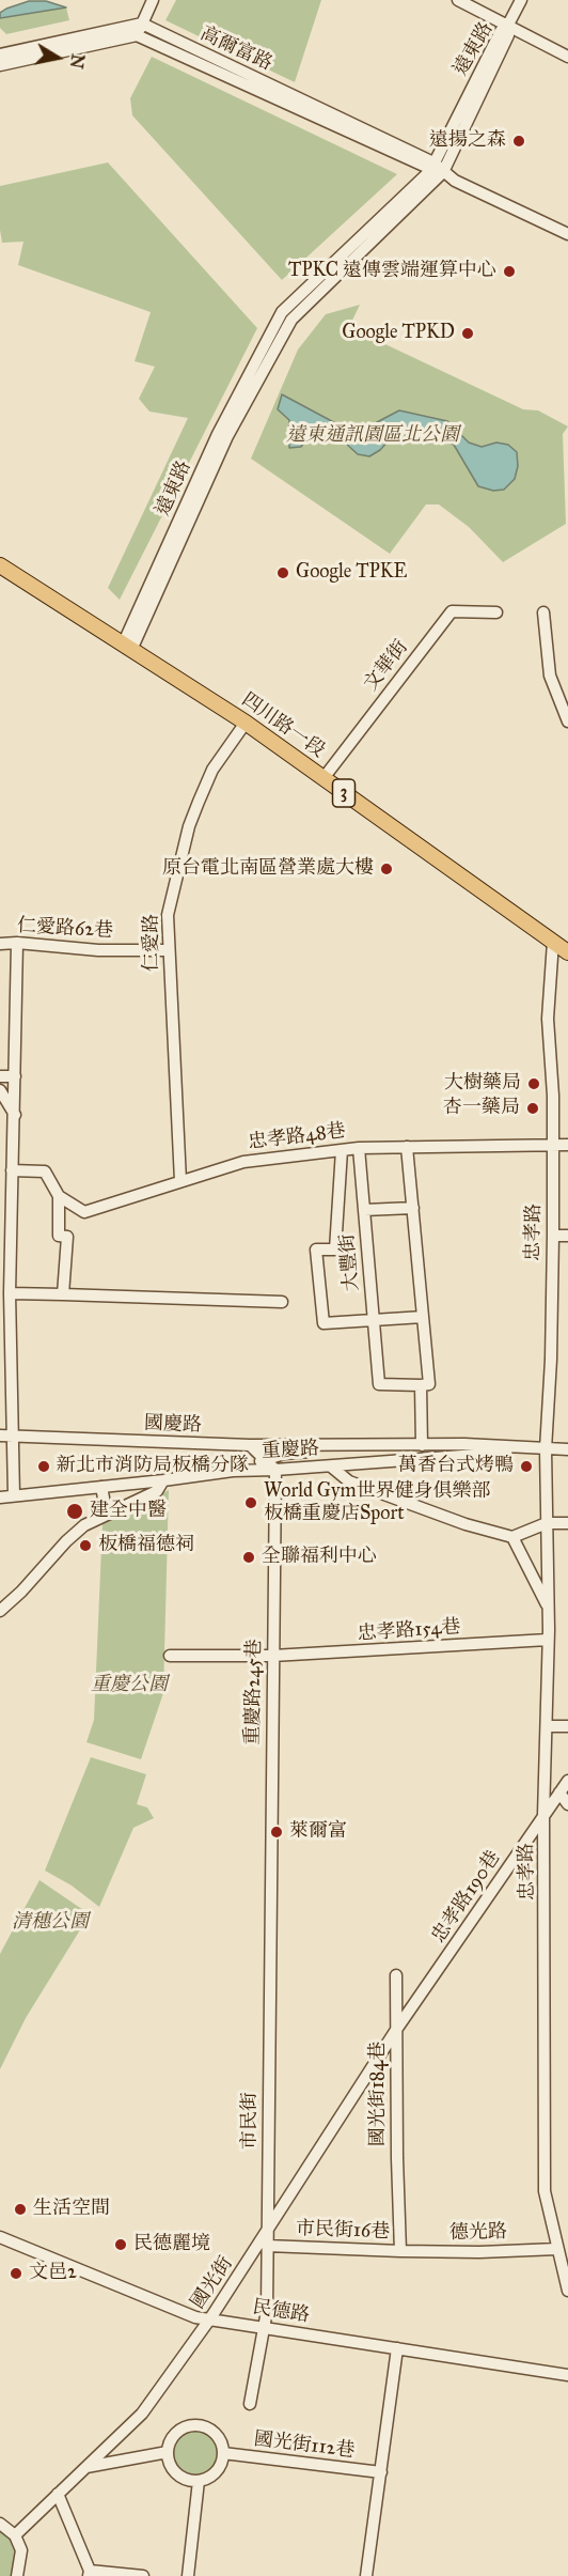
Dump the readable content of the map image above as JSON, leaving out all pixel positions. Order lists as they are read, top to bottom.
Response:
{
  "streets": {
    "main road": ["四川路一段", "3"],
    "street": [
      "高爾富路",
      "遠東路",
      "文華街",
      "仁愛路62巷",
      "仁愛路",
      "忠孝路48巷",
      "忠孝路",
      "大豐街",
      "國慶路",
      "重慶路",
      "忠孝路154巷",
      "重慶路245巷",
      "忠孝路190巷",
      "國光街184巷",
      "市民街",
      "市民街16巷",
      "德光路",
      "國光街",
      "民德路",
      "國光街112巷"
    ]
  },
  "crossings": [
    ["高爾富路", "遠東路"],
    ["遠東路", "四川路一段"],
    ["文華街", "四川路一段"],
    ["四川路一段", "仁愛路"],
    ["四川路一段", "忠孝路"],
    ["仁愛路62巷", "仁愛路"],
    ["仁愛路", "忠孝路48巷"],
    ["忠孝路48巷", "忠孝路"],
    ["忠孝路48巷", "大豐街"],
    ["忠孝路", "重慶路"],
    ["忠孝路", "忠孝路154巷"],
    ["忠孝路", "忠孝路190巷"],
    ["忠孝路", "德光路"],
    ["國慶路", "重慶路"],
    ["重慶路", "重慶路245巷"],
    ["忠孝路154巷", "重慶路245巷"],
    ["重慶路245巷", "市民街"],
    ["忠孝路190巷", "國光街184巷"],
    ["忠孝路190巷", "國光街"],
    ["國光街184巷", "市民街16巷"],
    ["國光街184巷", "國光街"],
    ["市民街", "市民街16巷"],
    ["市民街", "國光街"],
    ["市民街", "民德路"],
    ["市民街16巷", "德光路"],
    ["國光街", "民德路"]
  ],
  "parks": ["遠東通訊園區北公園", "重慶公園", "清穗公園"],
  "places": [
    "遠揚之森",
    "TPKC 遠傳雲端運算中心",
    "Google TPKD",
    "Google TPKE",
    "原台電北南區營業處大樓",
    "大樹藥局",
    "杏一藥局",
    "新北市消防局板橋分隊",
    "萬香台式烤鴨",
    "World Gym世界健身俱樂部 板橋重慶店Sport",
    "建全中醫",
    "板橋福德祠",
    "全聯福利中心",
    "萊爾富",
    "生活空間",
    "民德麗境",
    "文邑2"
  ],
  "north": "right"
}
